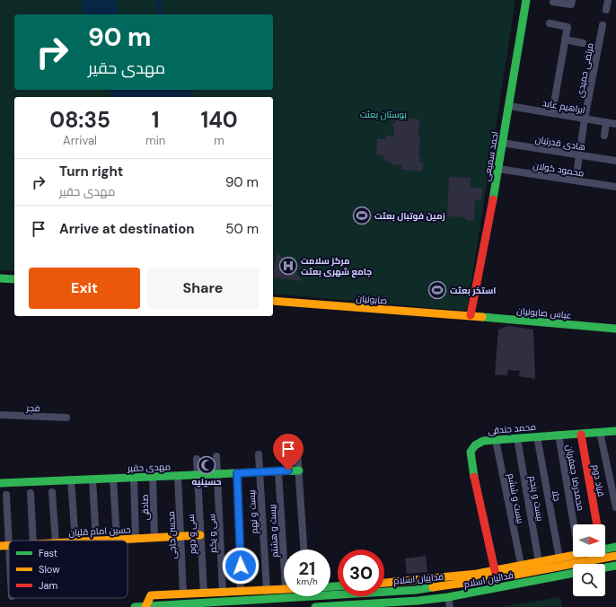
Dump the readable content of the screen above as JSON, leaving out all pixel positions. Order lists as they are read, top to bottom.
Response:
{
  "streets": {
    "street": [
      "مرتضی حمیدی",
      "ابراهیم عابد",
      "هادی قدرتیان",
      "احمد سمیعی",
      "محمود کولان",
      "صابونیان",
      "عباس صابونیان",
      "فجر",
      "محمد جندقی",
      "مهدی حقیر",
      "محمدرضا جعفریان",
      "قباد دوم",
      "جلا",
      "بیست و ششم",
      "بیست و پنجم",
      "صادقی",
      "بیست و نهم",
      "حسین امام قلیان",
      "بیست و هشتم",
      "سی و یکم",
      "سی و دوم",
      "محسن حاجی",
      "فداییان اسلام",
      "فدائیان اسلام"
    ]
  },
  "crossings": [
    ["مرتضی حمیدی", "ابراهیم عابد"],
    ["مرتضی حمیدی", "هادی قدرتیان"],
    ["مرتضی حمیدی", "محمود کولان"],
    ["ابراهیم عابد", "احمد سمیعی"],
    ["هادی قدرتیان", "احمد سمیعی"],
    ["احمد سمیعی", "محمود کولان"],
    ["احمد سمیعی", "صابونیان"],
    ["احمد سمیعی", "عباس صابونیان"],
    ["صابونیان", "عباس صابونیان"],
    ["محمد جندقی", "محمدرضا جعفریان"],
    ["محمد جندقی", "قباد دوم"],
    ["محمد جندقی", "جلا"],
    ["محمد جندقی", "بیست و ششم"],
    ["محمد جندقی", "بیست و پنجم"],
    ["محمد جندقی", "فداییان اسلام"],
    ["مهدی حقیر", "صادقی"],
    ["مهدی حقیر", "بیست و نهم"],
    ["مهدی حقیر", "بیست و هشتم"],
    ["مهدی حقیر", "سی و یکم"],
    ["مهدی حقیر", "سی و دوم"],
    ["مهدی حقیر", "محسن حاجی"],
    ["صادقی", "حسین امام قلیان"],
    ["حسین امام قلیان", "سی و دوم"],
    ["حسین امام قلیان", "محسن حاجی"]
  ],
  "parks": ["بوستان بعثت"],
  "places": {
    "sports": ["زمین فوتبال بعثت", "استخر بعثت"],
    "hospital": ["مرکز سلامت جامع شهری بعثت"],
    "mosque": ["حسینیه"]
  },
  "legend": ["Fast", "Slow", "Jam"],
  "north": "right",
  "page": {
    "turn": ["90 m", "مهدی حقیر"],
    "eta": [
      "08:35",
      "Arrival",
      "1",
      "min",
      "140",
      "m"
    ],
    "list": [
      {
        "name": "Turn right",
        "note": "مهدی حقیر",
        "value": "90 m"
      },
      {
        "name": "Arrive at destination",
        "value": "50 m"
      }
    ],
    "buttons": ["Exit", "Share"],
    "speed": "21 km/h",
    "limit": "30"
  }
}
